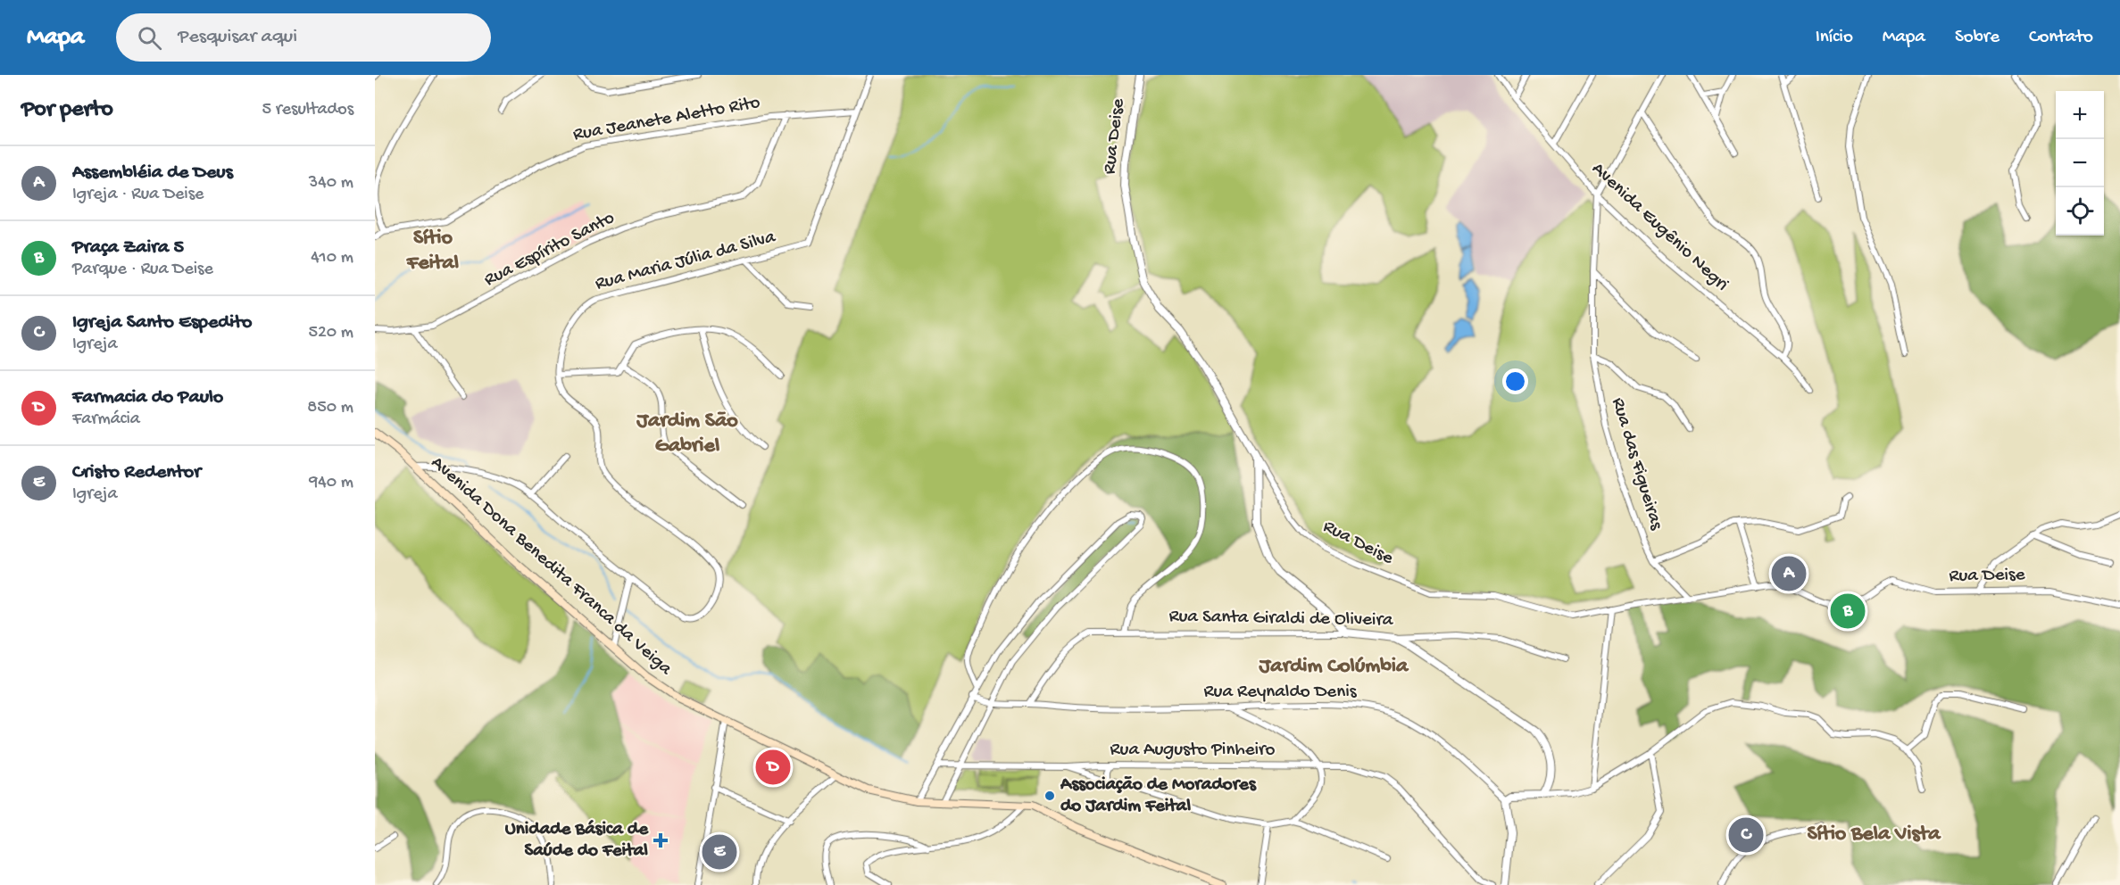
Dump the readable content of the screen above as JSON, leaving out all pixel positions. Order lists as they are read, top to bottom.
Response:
{
  "streets": {
    "main road": ["Avenida Dona Benedita Franca da Veiga"],
    "street": [
      "Rua Jeanete Aletto Rito",
      "Rua Deise",
      "Avenida Eugênio Negri",
      "Rua Espírito Santo",
      "Rua Maria Júlia da Silva",
      "Rua das Figueiras",
      "Rua Santa Giraldi de Oliveira",
      "Rua Reynaldo Denis",
      "Rua Augusto Pinheiro"
    ]
  },
  "crossings": [
    ["Rua Jeanete Aletto Rito", "Rua Espírito Santo"],
    ["Rua Jeanete Aletto Rito", "Rua Maria Júlia da Silva"],
    ["Rua Deise", "Rua das Figueiras"],
    ["Avenida Eugênio Negri", "Rua das Figueiras"],
    ["Rua Santa Giraldi de Oliveira", "Rua Reynaldo Denis"]
  ],
  "districts": [
    "Sítio Feital",
    "Jardim São Gabriel",
    "Jardim Colúmbia",
    "Sítio Bela Vista"
  ],
  "places": {
    "other": ["Associação de Moradores do Jardim Feital"],
    "health": ["Unidade Básica de Saúde do Feital"]
  },
  "page": {
    "header": "Mapa",
    "search": "Pesquisar aqui",
    "nav": [
      "Início",
      "Mapa",
      "Sobre",
      "Contato"
    ],
    "heading": ["Por perto", "5 resultados"],
    "map_buttons": ["+", "−"],
    "list": [
      {
        "mark": "A",
        "name": "Assembléia de Deus",
        "note": "Igreja · Rua Deise",
        "value": "340 m"
      },
      {
        "mark": "B",
        "name": "Praça Zaira 5",
        "note": "Parque · Rua Deise",
        "value": "410 m"
      },
      {
        "mark": "C",
        "name": "Igreja Santo Espedito",
        "note": "Igreja",
        "value": "520 m"
      },
      {
        "mark": "D",
        "name": "Farmacia do Paulo",
        "note": "Farmácia",
        "value": "850 m"
      },
      {
        "mark": "E",
        "name": "Cristo Redentor",
        "note": "Igreja",
        "value": "940 m"
      }
    ],
    "pins": [
      "A",
      "B",
      "D",
      "C",
      "E"
    ]
  }
}
